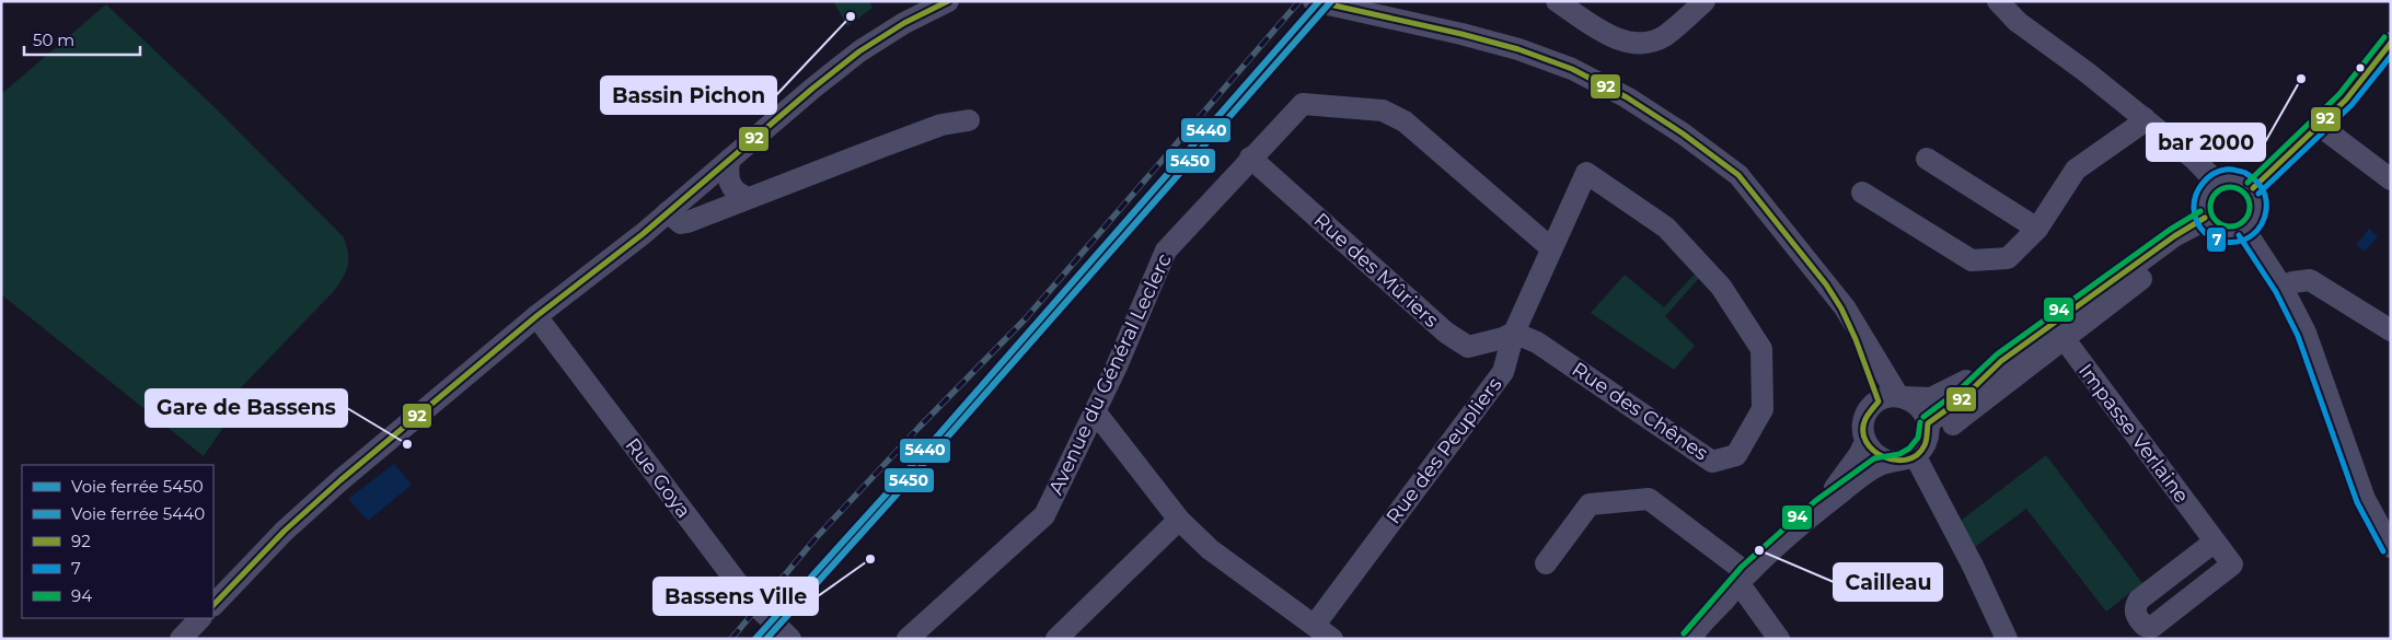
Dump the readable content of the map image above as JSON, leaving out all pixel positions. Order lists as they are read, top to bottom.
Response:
{
  "streets": {
    "street": [
      "Rue des Mûriers",
      "Avenue du Général Leclerc",
      "Rue des Chênes",
      "Impasse Verlaine",
      "Rue des Peupliers",
      "Rue Goya"
    ]
  },
  "crossings": [
    ["Rue des Mûriers", "Avenue du Général Leclerc"],
    ["Rue des Mûriers", "Rue des Chênes"],
    ["Rue des Mûriers", "Rue des Peupliers"],
    ["Avenue du Général Leclerc", "Rue des Peupliers"],
    ["Rue des Chênes", "Rue des Peupliers"]
  ],
  "places": [
    "Bassin Pichon",
    "bar 2000",
    "Gare de Bassens",
    "Cailleau",
    "Bassens Ville"
  ],
  "lines": [
    "rail line 5450",
    "rail line 5440",
    "transit line 92",
    "transit line 94",
    "transit line 7"
  ],
  "legend": [
    "Voie ferrée 5450",
    "Voie ferrée 5440",
    "92",
    "7",
    "94"
  ],
  "scale_bar": "50 m"
}
